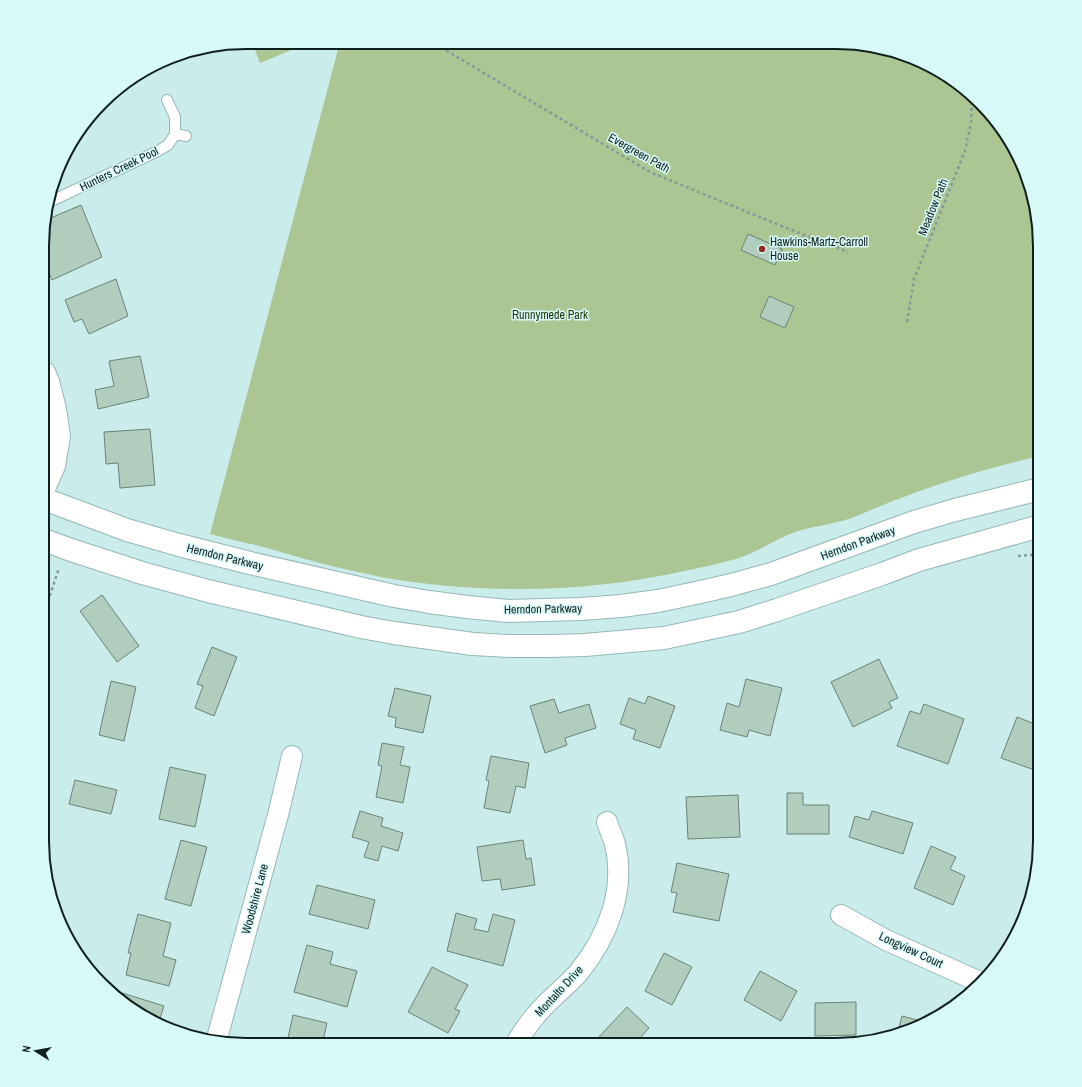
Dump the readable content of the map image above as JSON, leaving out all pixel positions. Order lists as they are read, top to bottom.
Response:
{
  "streets": {
    "main road": ["Herndon Parkway"],
    "street": ["Woodshire Lane", "Longview Court", "Montalto Drive"],
    "lane": ["Hunters Creek Pool"],
    "path": ["Evergreen Path", "Meadow Path"]
  },
  "parks": ["Runnymede Park"],
  "places": ["Hawkins-Martz-Carroll House"],
  "north": "left"
}
